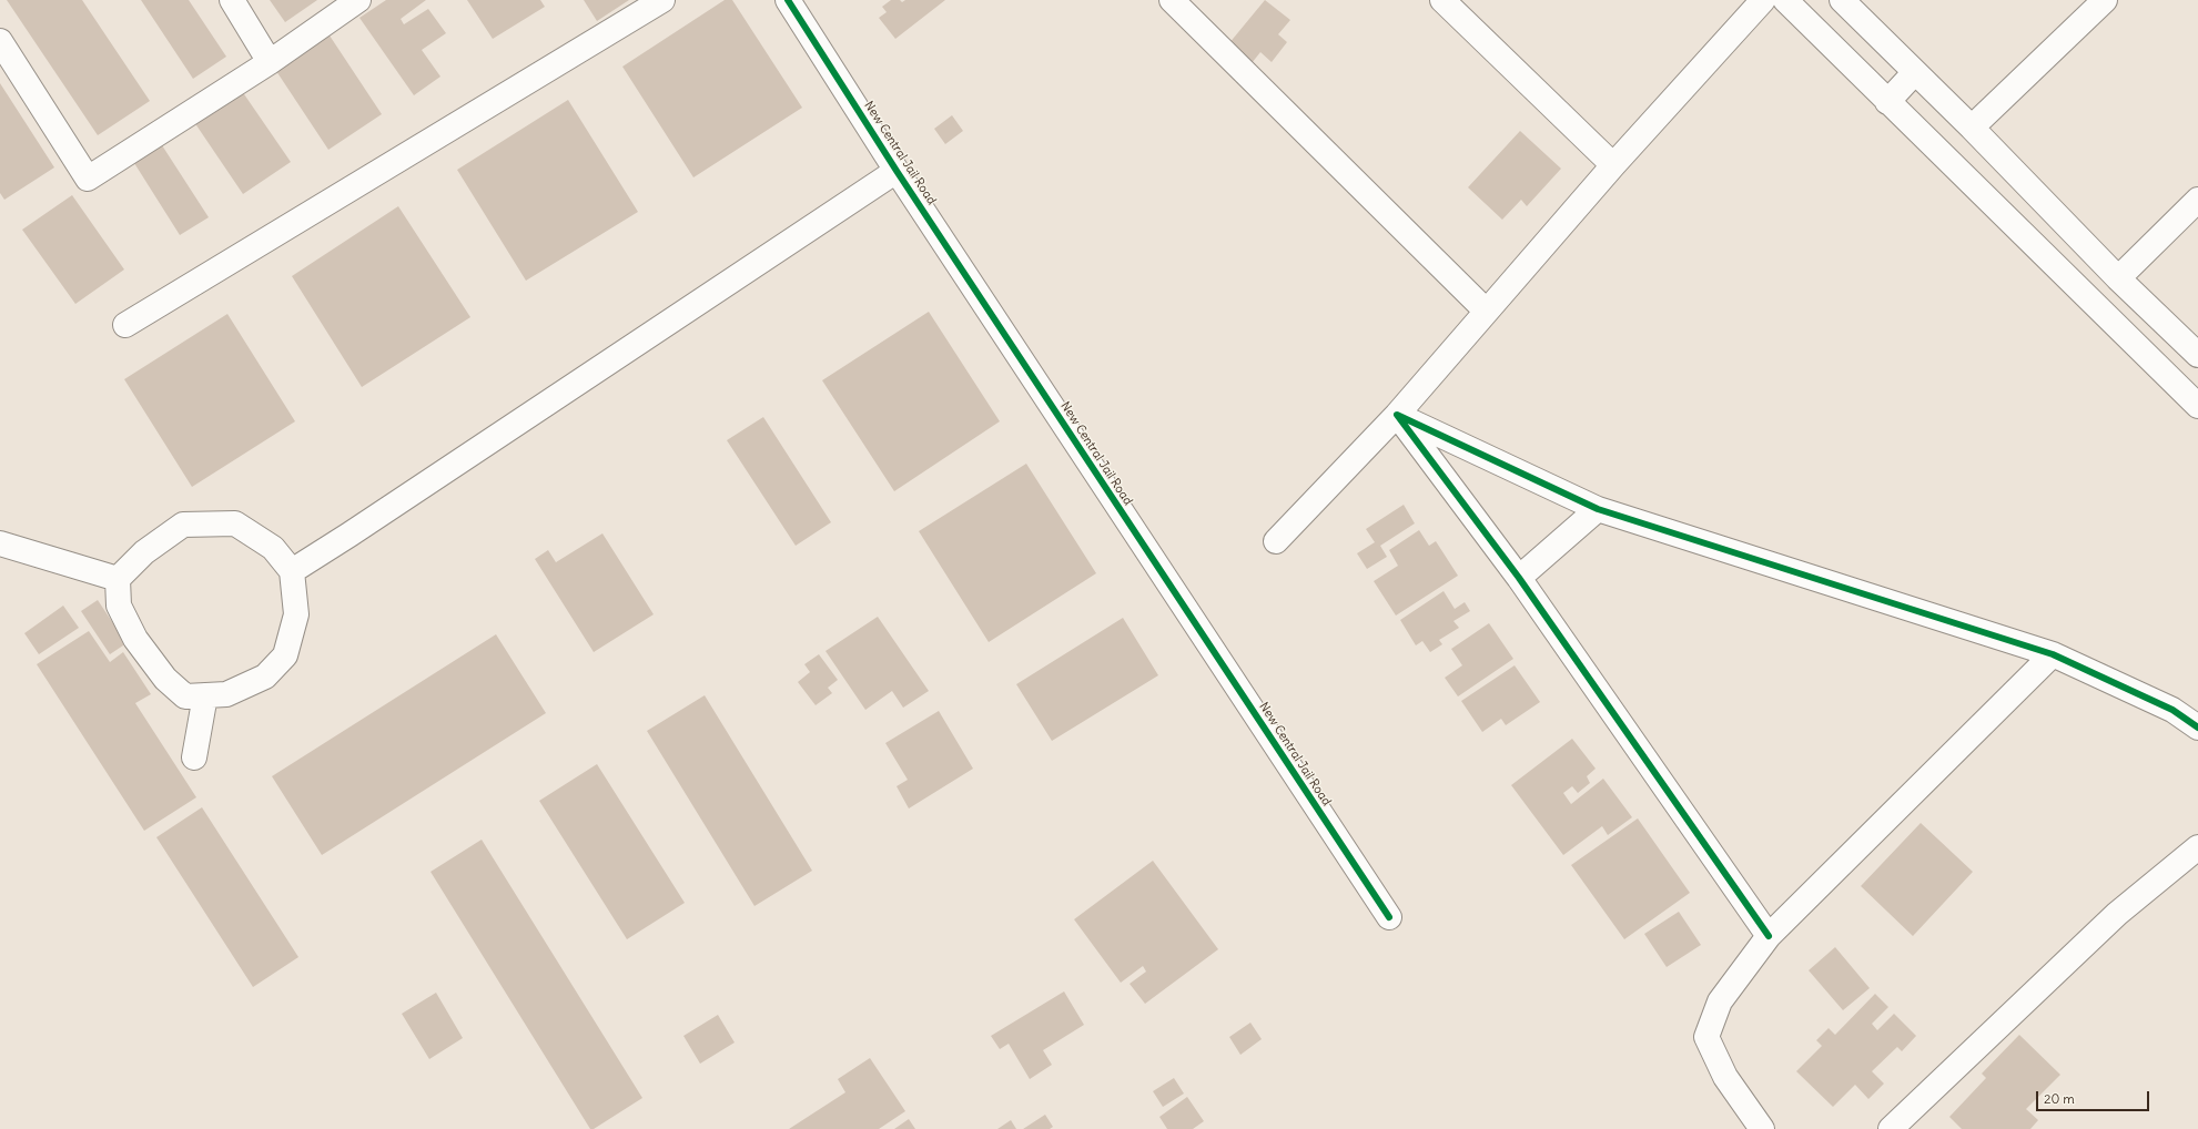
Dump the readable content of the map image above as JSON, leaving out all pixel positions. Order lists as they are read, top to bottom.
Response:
{
  "streets": {
    "street": ["New Central Jail Road"]
  },
  "scale_bar": "20 m"
}
